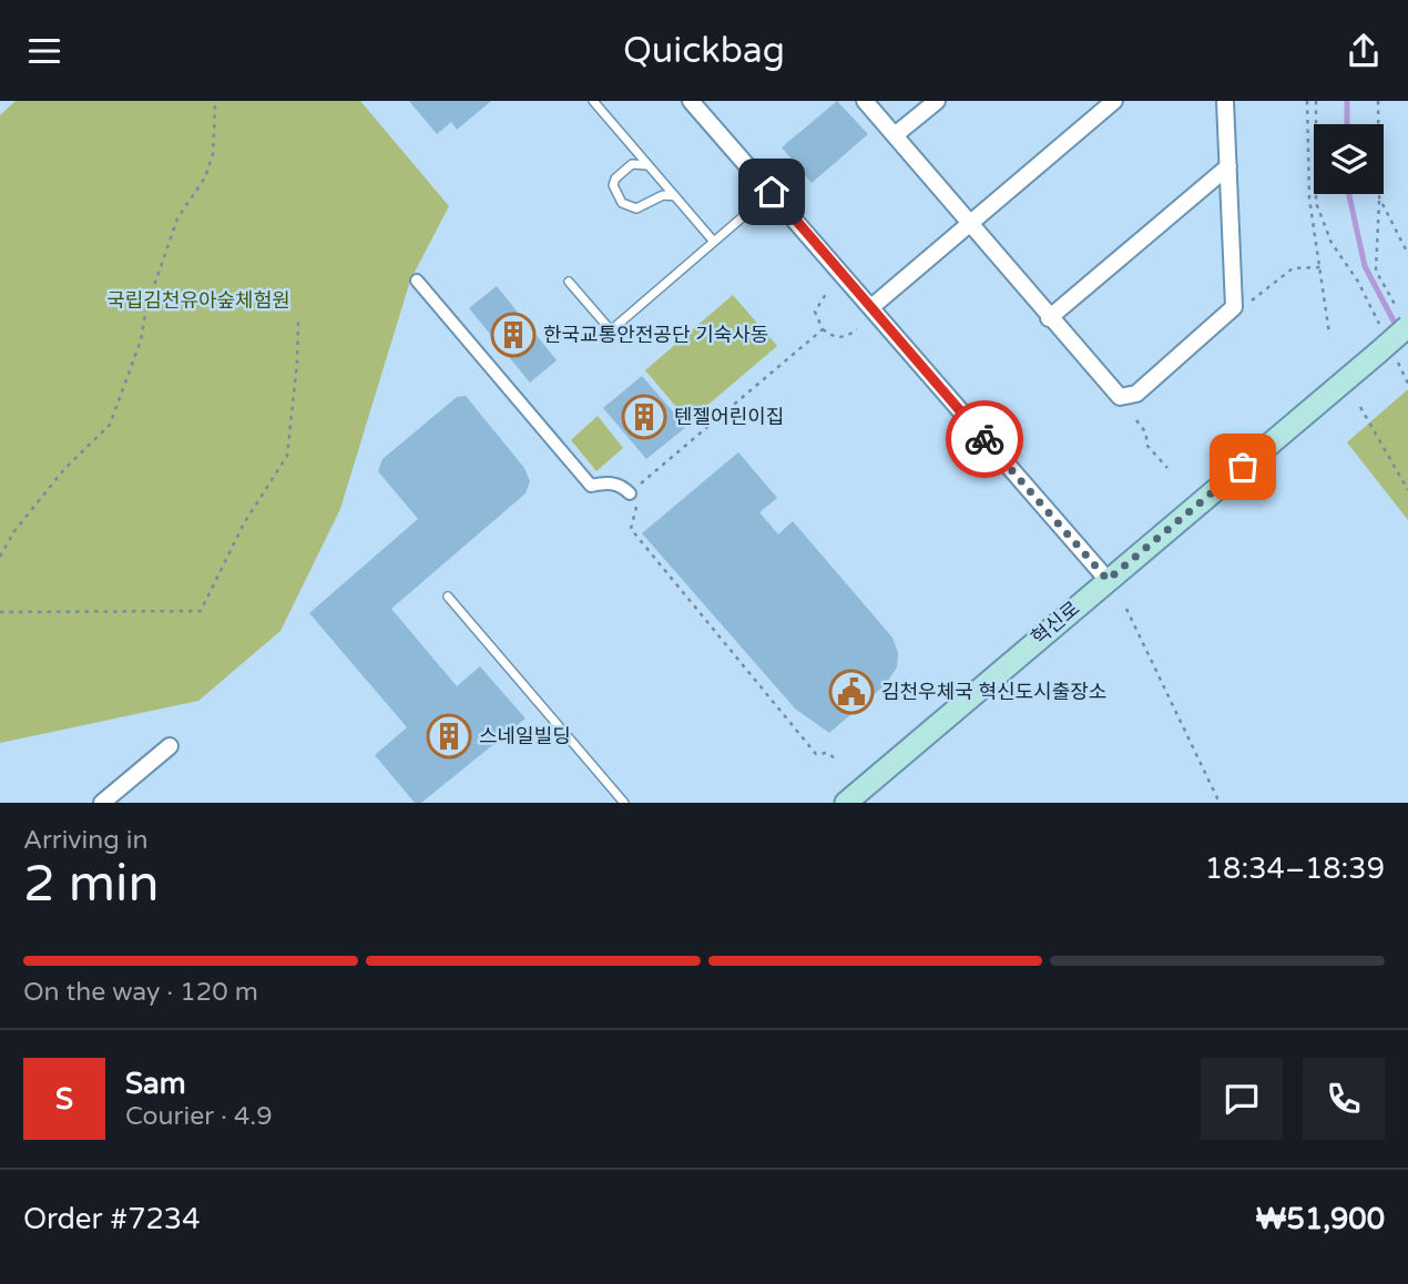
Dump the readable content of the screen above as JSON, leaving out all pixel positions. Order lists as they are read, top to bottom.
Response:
{
  "streets": {
    "main road": ["혁신로"]
  },
  "parks": ["국립김천유아숲체험원"],
  "places": {
    "building": ["한국교통안전공단 기숙사동", "텐젤어린이집", "스네일빌딩"],
    "public building": ["김천우체국 혁신도시출장소"]
  },
  "page": {
    "header": "Quickbag",
    "heading": ["2 min", "Arriving in", "18:34–18:39"],
    "panel": [
      "Sam",
      "Courier · 4.9",
      "Order #7234",
      "₩51,900"
    ],
    "bar": "On the way · 120 m",
    "round": "S"
  }
}
